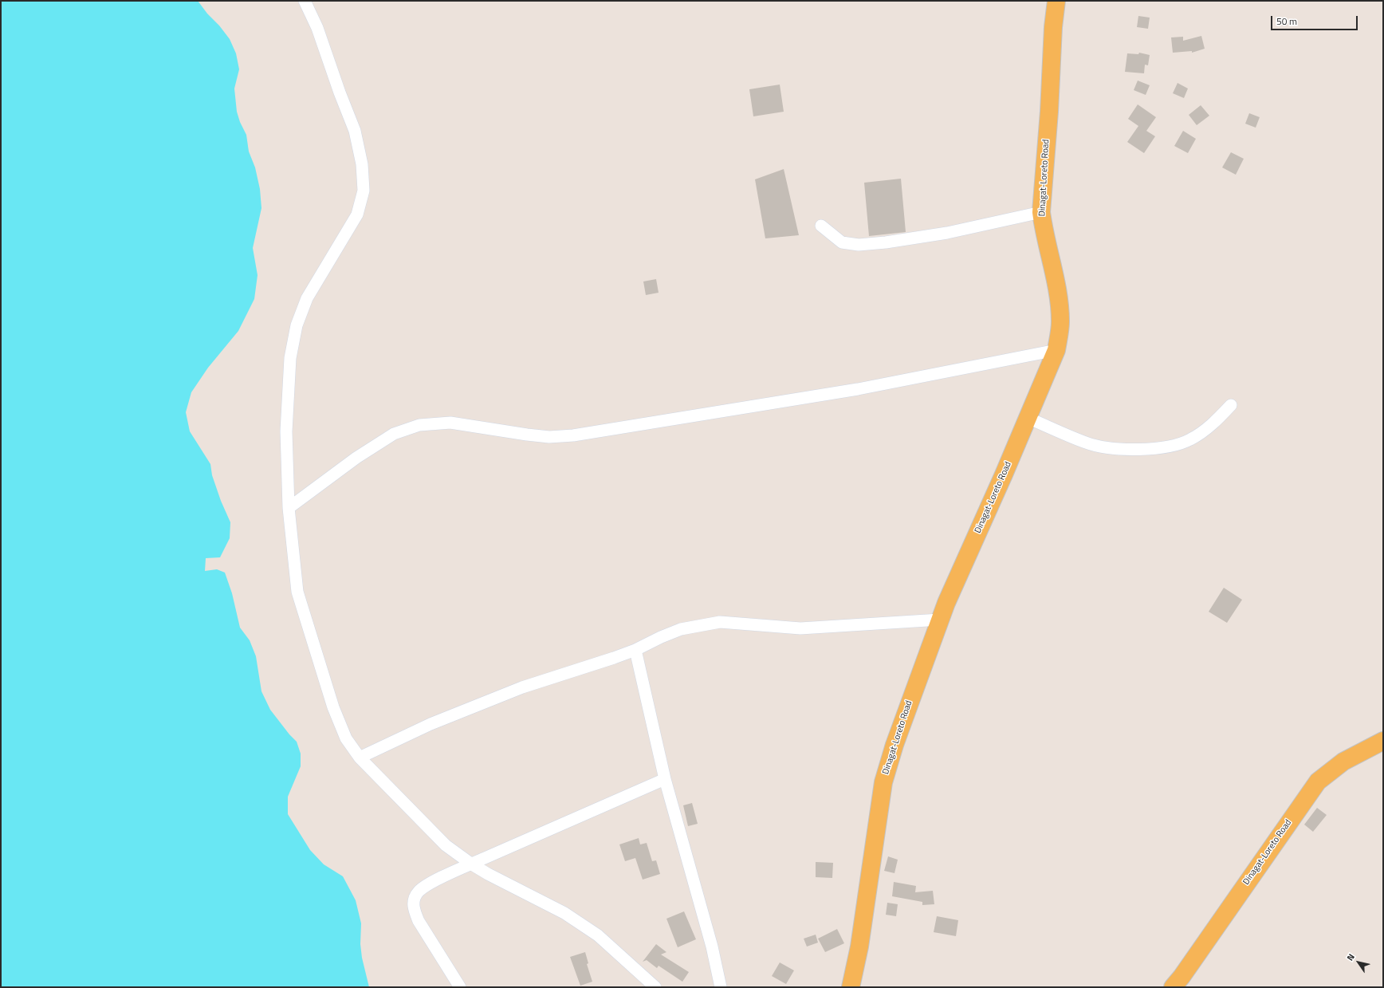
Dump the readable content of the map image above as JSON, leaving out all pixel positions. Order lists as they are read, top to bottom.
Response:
{
  "streets": {
    "main road": ["Dinagat-Loreto Road"]
  },
  "scale_bar": "50 m",
  "north": "top left"
}
